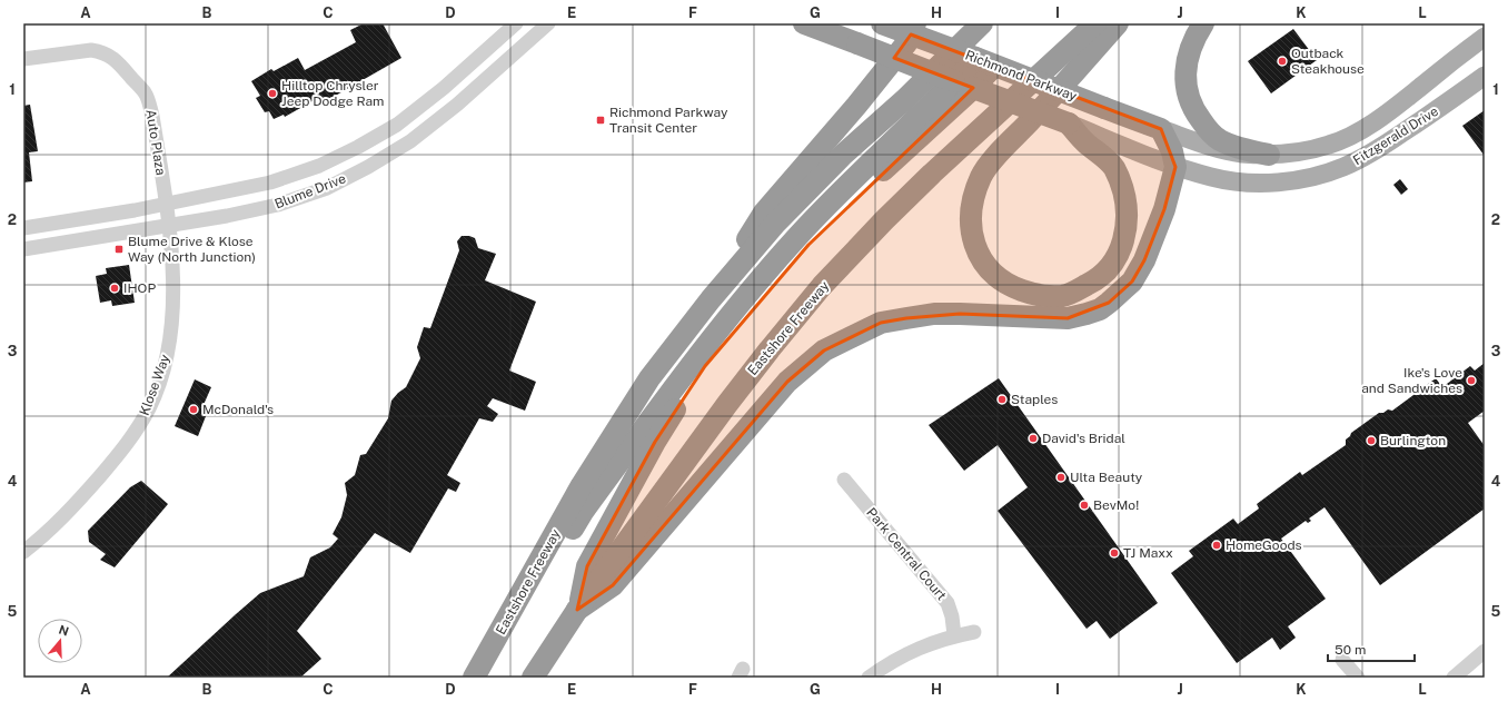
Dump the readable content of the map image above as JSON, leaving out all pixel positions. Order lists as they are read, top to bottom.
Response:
{
  "streets": {
    "highway": ["Richmond Parkway", "Eastshore Freeway"],
    "main road": ["Fitzgerald Drive"],
    "street": [
      "Auto Plaza",
      "Blume Drive",
      "Klose Way",
      "Park Central Court"
    ]
  },
  "crossings": [
    ["Richmond Parkway", "Fitzgerald Drive"],
    ["Auto Plaza", "Blume Drive"],
    ["Auto Plaza", "Klose Way"],
    ["Blume Drive", "Klose Way"]
  ],
  "places": {
    "other": [
      "Outback Steakhouse",
      "Hilltop Chrysler Jeep Dodge Ram",
      "IHOP",
      "Ike's Love and Sandwiches",
      "Staples",
      "McDonald's",
      "David's Bridal",
      "Burlington",
      "Ulta Beauty",
      "BevMo!",
      "HomeGoods",
      "TJ Maxx"
    ],
    "transit": ["Richmond Parkway Transit Center", "Blume Drive & Klose Way (North Junction)"]
  },
  "scale_bar": "50 m",
  "north": "top",
  "grid": {
    "columns": [
      "A",
      "B",
      "C",
      "D",
      "E",
      "F",
      "G",
      "H",
      "I",
      "J",
      "K",
      "L"
    ],
    "rows": [
      "1",
      "2",
      "3",
      "4",
      "5"
    ]
  }
}
